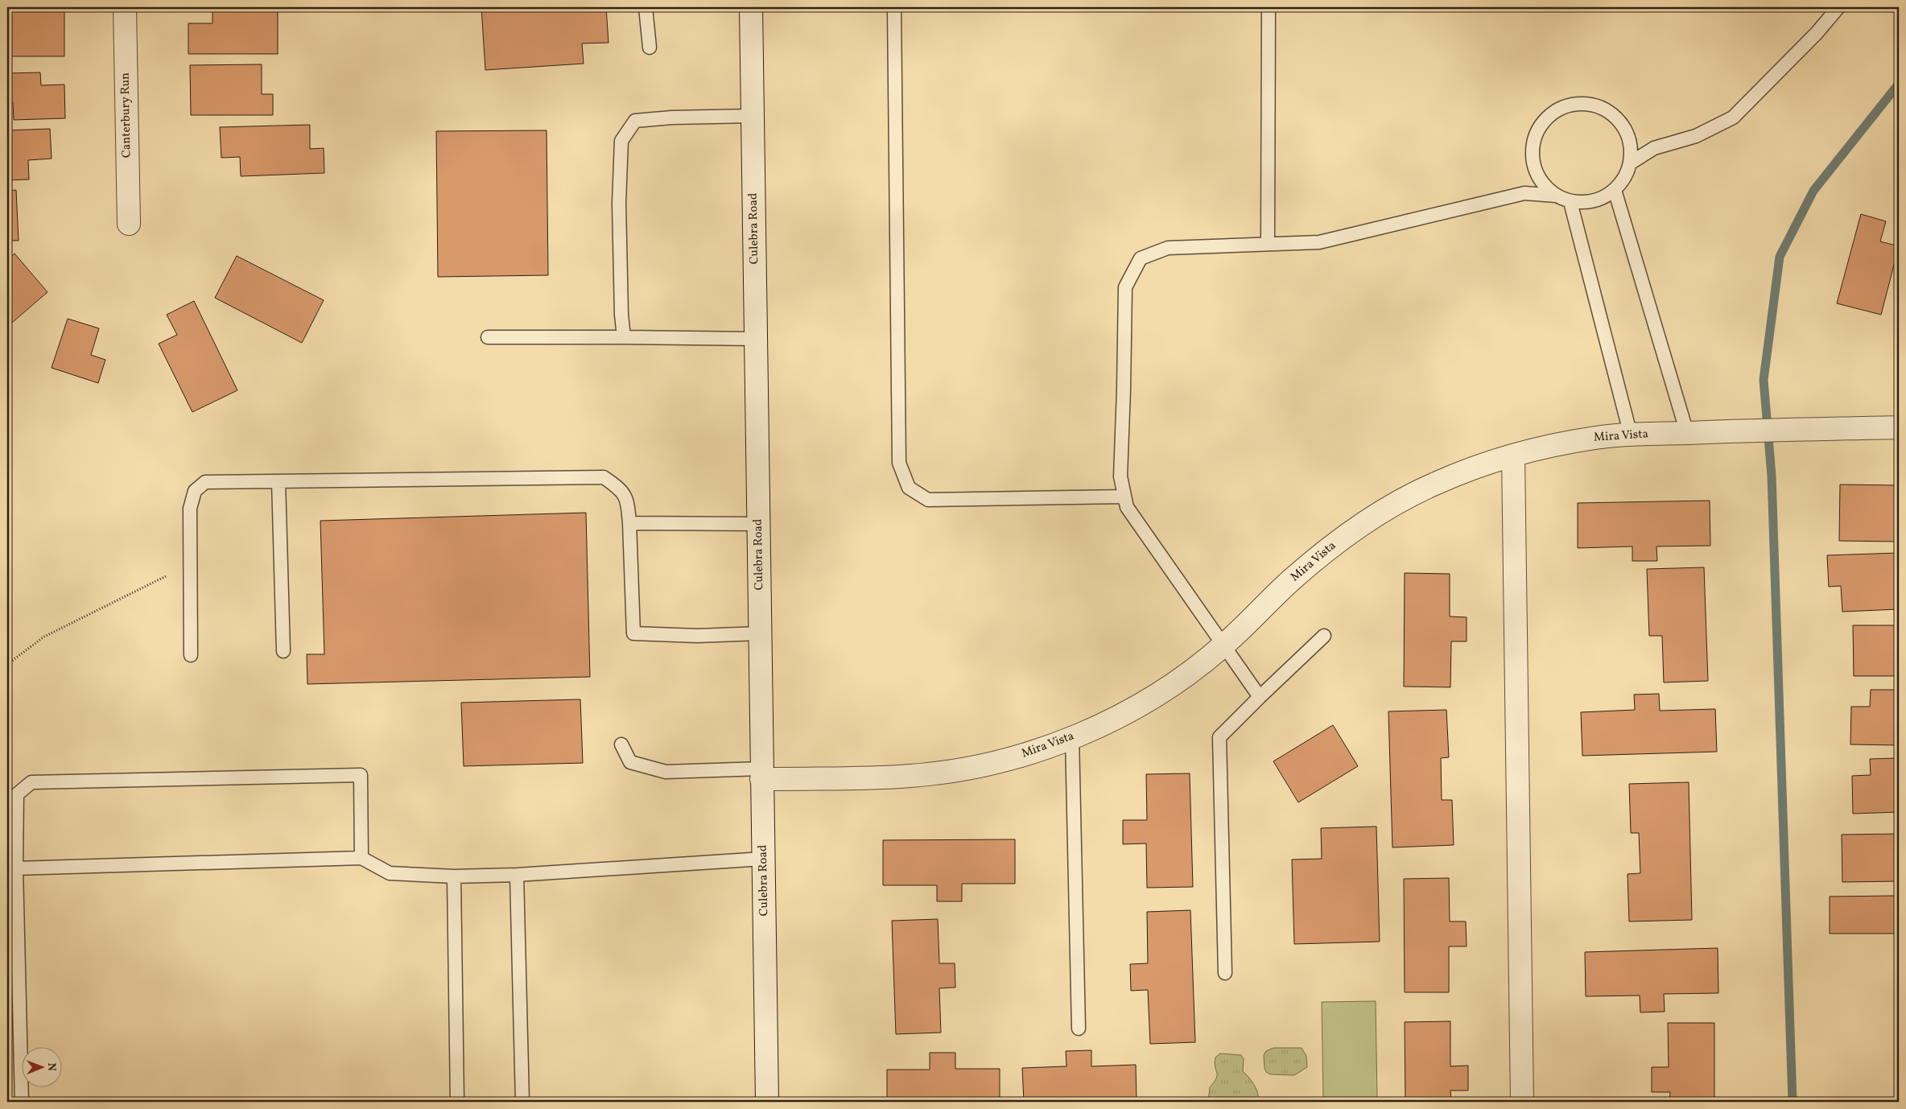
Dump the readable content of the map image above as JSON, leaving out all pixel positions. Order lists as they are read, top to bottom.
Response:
{
  "streets": {
    "street": ["Canterbury Run", "Culebra Road", "Mira Vista"]
  },
  "crossings": [
    ["Culebra Road", "Mira Vista"]
  ],
  "north": "right"
}
